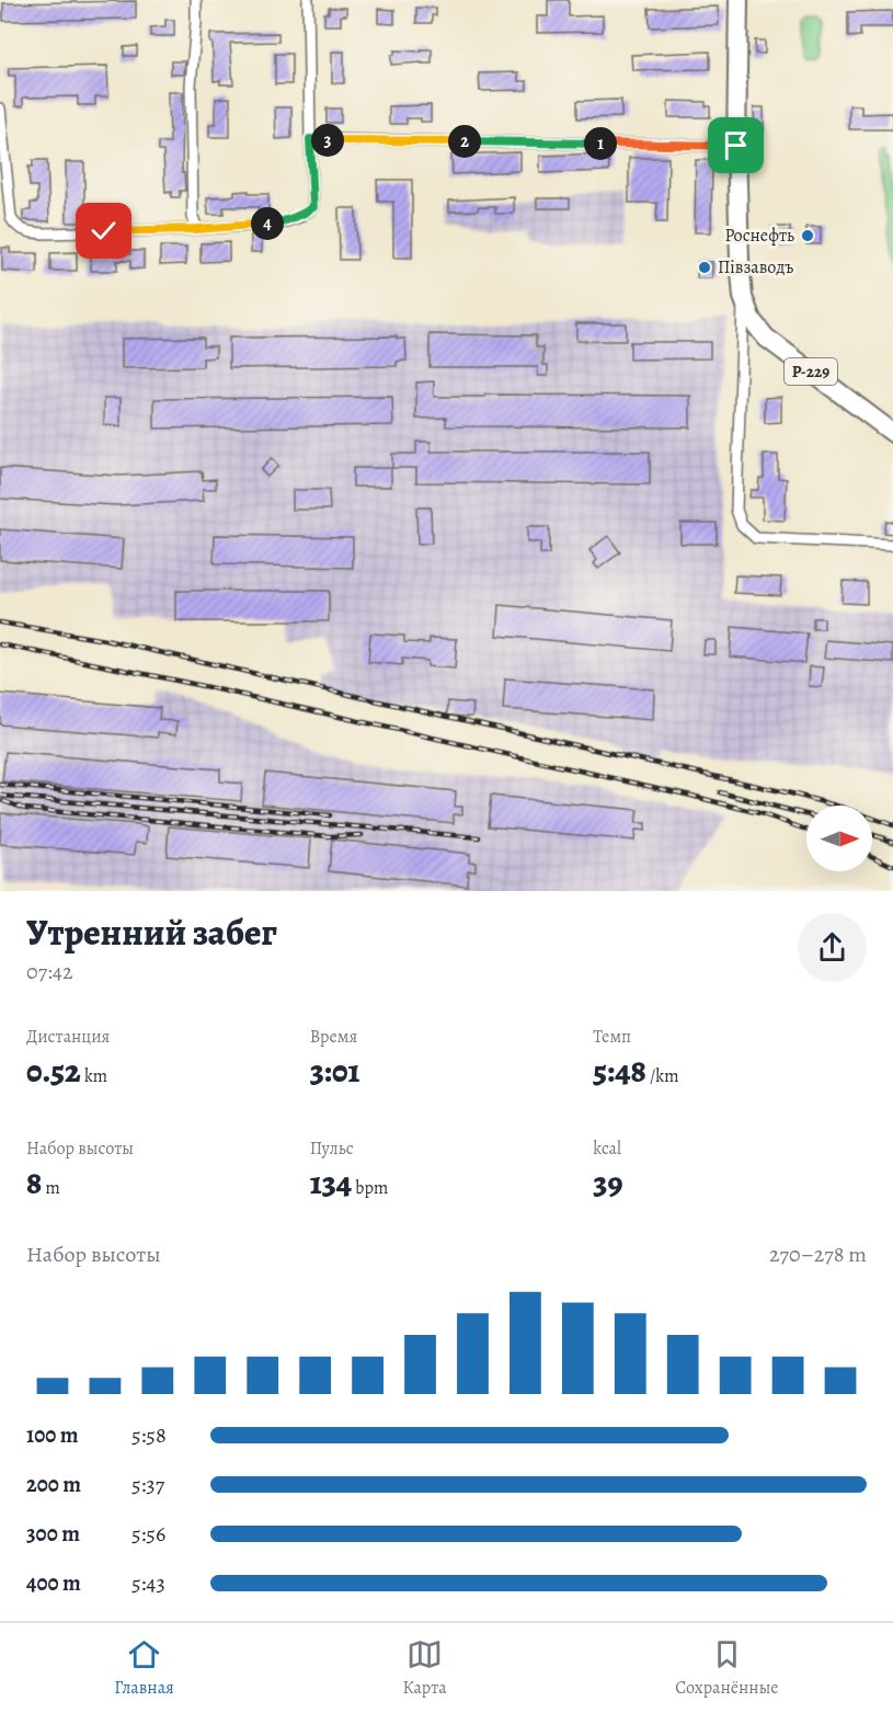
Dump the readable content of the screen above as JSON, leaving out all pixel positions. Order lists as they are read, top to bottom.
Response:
{
  "streets": {
    "highway": ["Р-229"]
  },
  "places": ["Роснефть", "Пiвзаводъ"],
  "north": "right",
  "page": {
    "pins": [
      "3",
      "2",
      "1",
      "4"
    ],
    "heading": ["Утренний забег", "07:42"],
    "stats": [
      ["Дистанция", "0.52 km"],
      ["Время", "3:01"],
      ["Темп", "5:48 /km"],
      ["Набор высоты", "8 m"],
      ["Пульс", "134 bpm"],
      ["kcal", "39"]
    ],
    "chart": ["Набор высоты", "270–278 m"],
    "list": [
      {
        "name": "100 m",
        "note": "5:58"
      },
      {
        "name": "200 m",
        "note": "5:37"
      },
      {
        "name": "300 m",
        "note": "5:56"
      },
      {
        "name": "400 m",
        "note": "5:43"
      }
    ],
    "tabs": ["Главная", "Карта", "Сохранённые"]
  }
}
